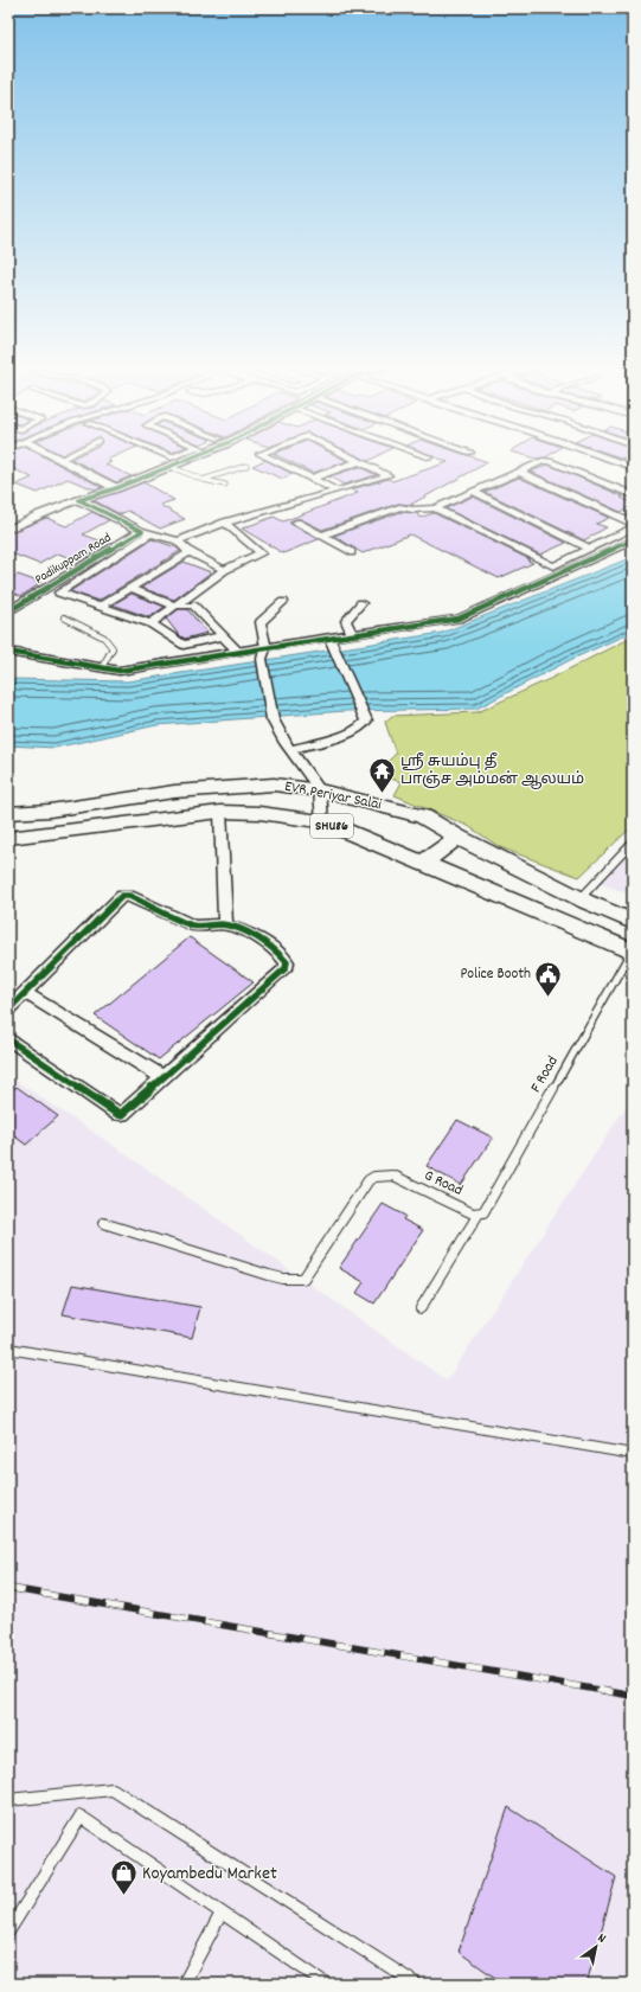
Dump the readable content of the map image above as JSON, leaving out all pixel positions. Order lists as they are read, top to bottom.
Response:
{
  "streets": {
    "main road": ["EVR Periyar Salai", "SHU86"],
    "street": ["Padikuppam Road"],
    "lane": ["F Road", "G Road"]
  },
  "crossings": [
    ["EVR Periyar Salai", "F Road"],
    ["F Road", "G Road"]
  ],
  "places": {
    "temple": ["ஶ்ரீ சுயம்பு தீ பாஞ்ச அம்மன் ஆலயம்"],
    "public building": ["Police Booth"],
    "shop": ["Koyambedu Market"]
  },
  "north": "top right"
}
